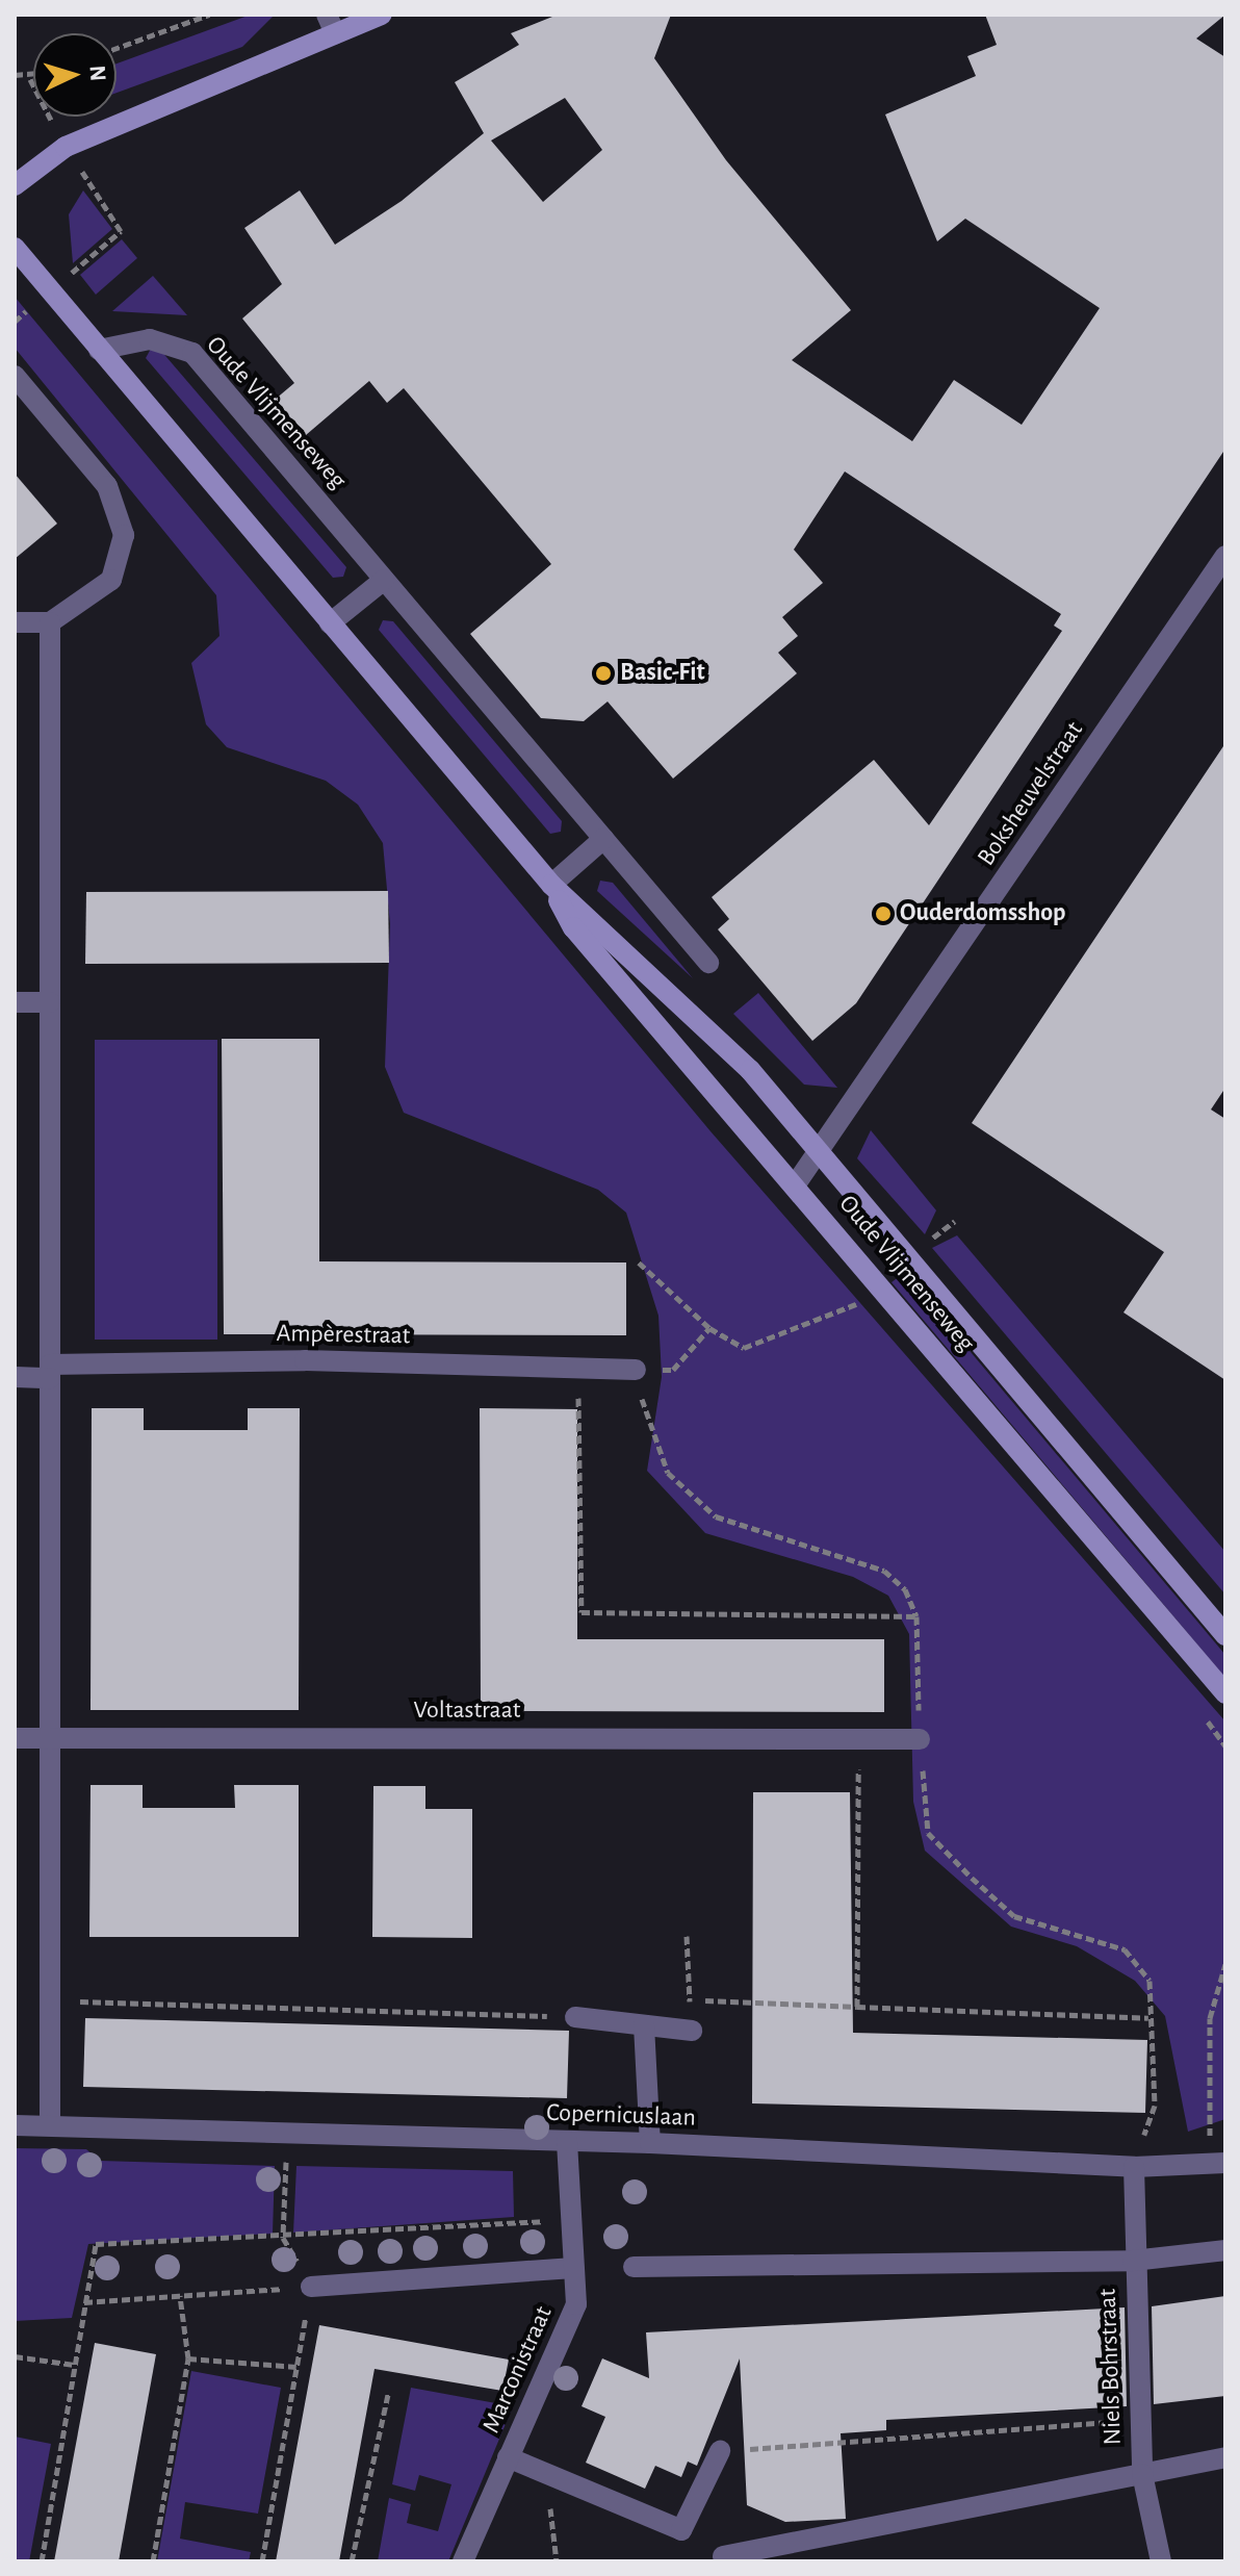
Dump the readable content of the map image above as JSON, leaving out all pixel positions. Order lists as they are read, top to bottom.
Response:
{
  "streets": {
    "street": [
      "Oude Vlijmenseweg",
      "Boksheuvelstraat",
      "Ampèrestraat",
      "Voltastraat",
      "Copernicuslaan",
      "Niels Bohrstraat",
      "Marconistraat"
    ]
  },
  "crossings": [
    ["Oude Vlijmenseweg", "Boksheuvelstraat"],
    ["Copernicuslaan", "Niels Bohrstraat"],
    ["Copernicuslaan", "Marconistraat"]
  ],
  "places": ["Basic-Fit", "Ouderdomsshop"],
  "north": "right"
}
